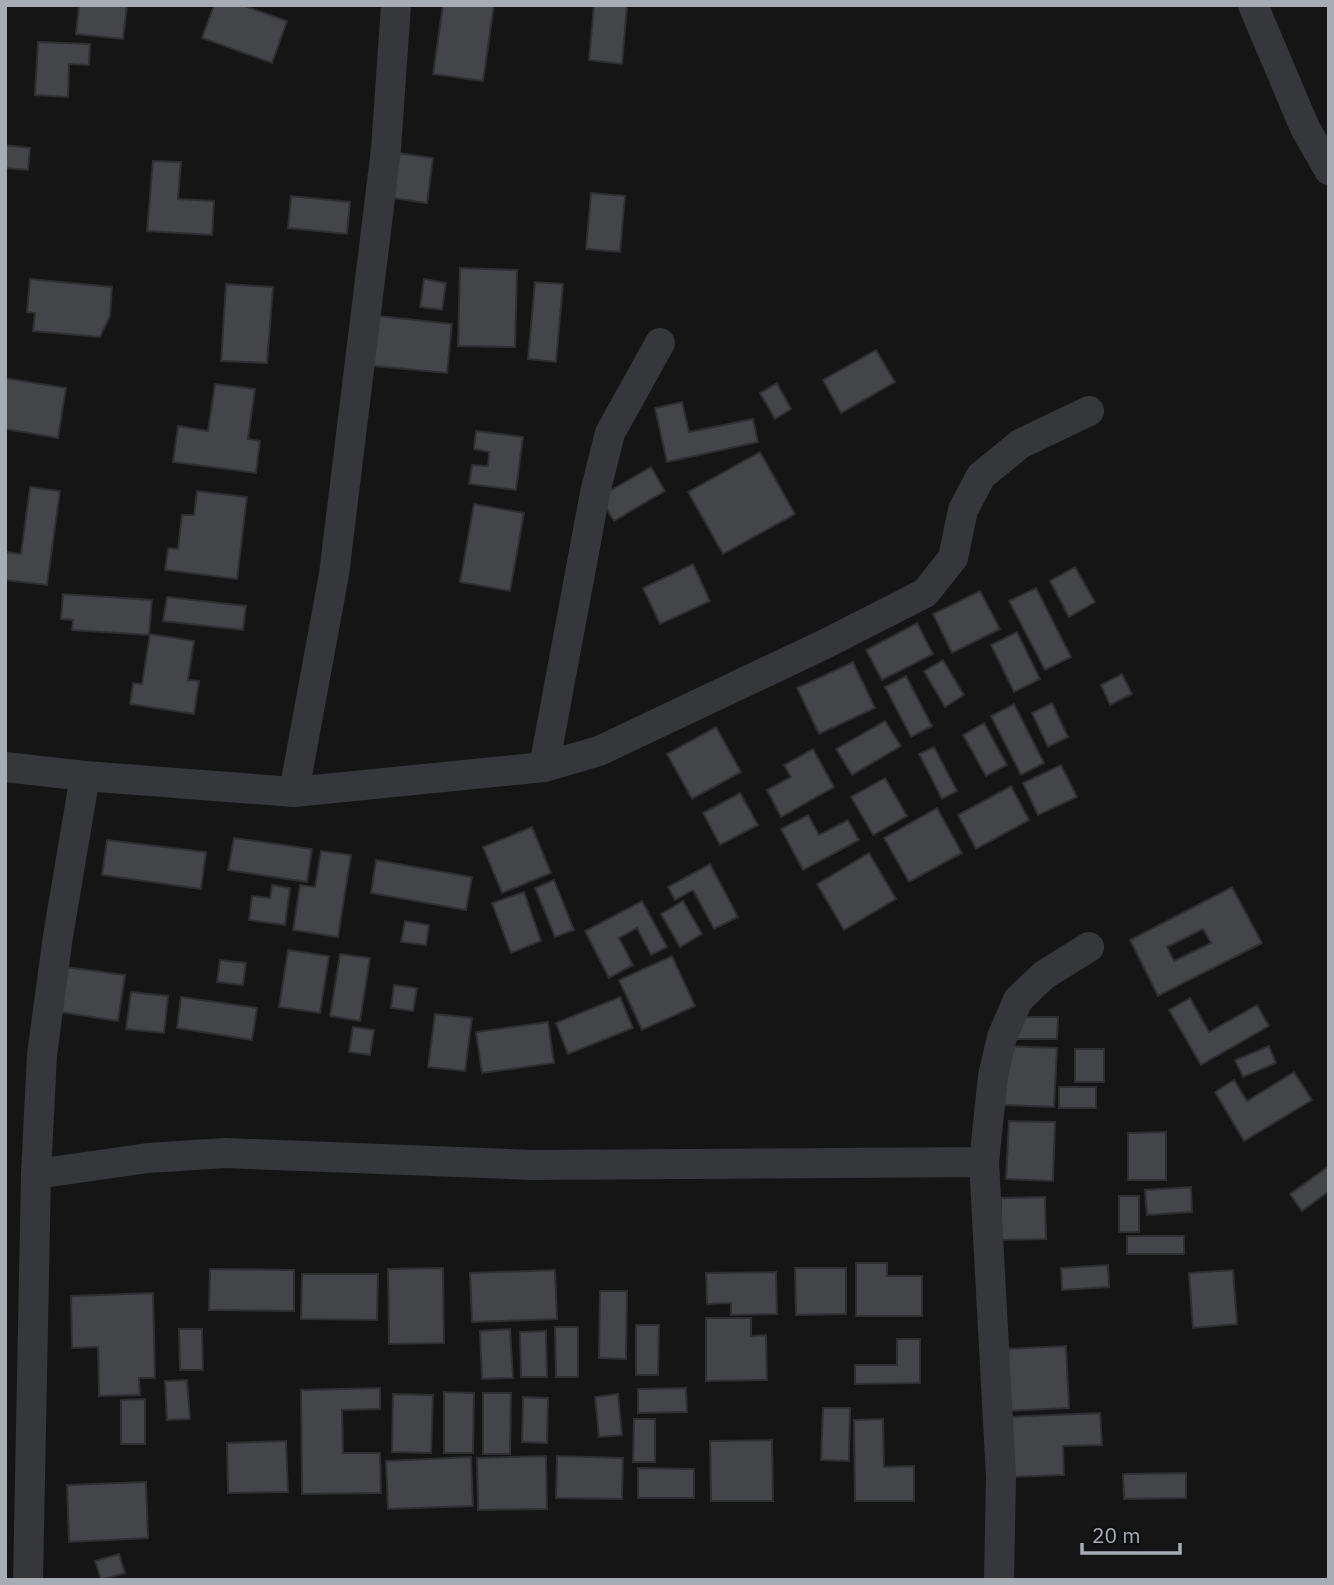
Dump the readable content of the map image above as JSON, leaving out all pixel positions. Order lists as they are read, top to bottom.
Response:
{
  "scale_bar": "20 m"
}
